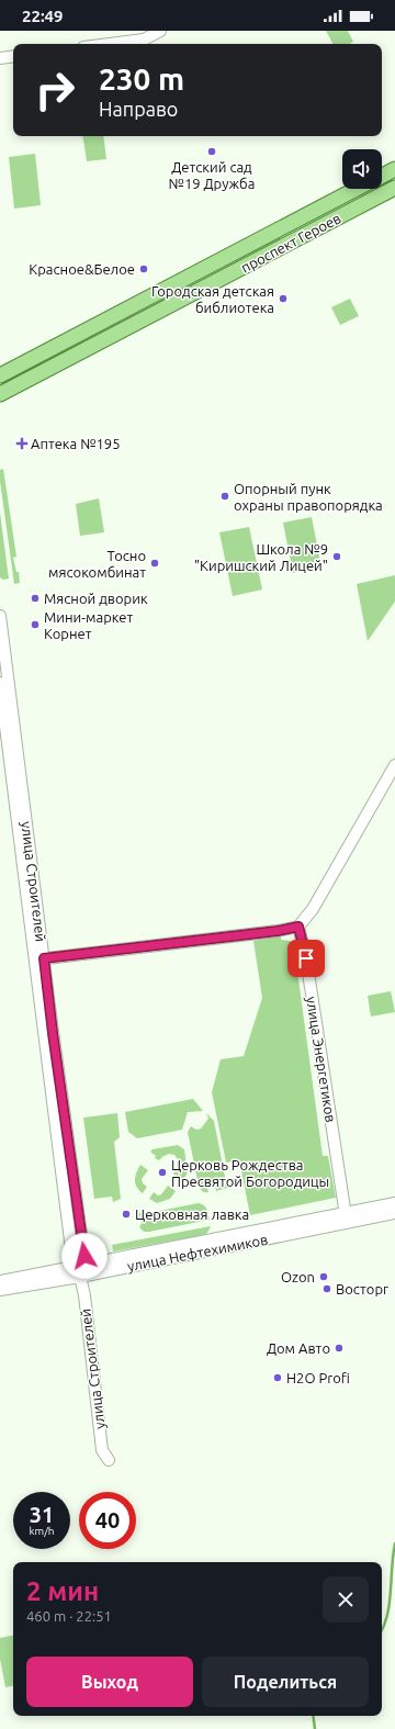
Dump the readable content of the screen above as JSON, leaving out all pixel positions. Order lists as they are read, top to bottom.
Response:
{
  "streets": {
    "main road": ["проспект Героев"],
    "street": ["улица Строителей", "улица Энергетиков", "улица Нефтехимиков"]
  },
  "crossings": [
    ["улица Строителей", "улица Нефтехимиков"],
    ["улица Энергетиков", "улица Нефтехимиков"]
  ],
  "places": {
    "other": [
      "Детский сад №19 Дружба",
      "Красное&Белое",
      "Городская детская библиотека",
      "Опорный пунк охраны правопорядка",
      "Школа №9 \"Киришский Лицей\"",
      "Тосно мясокомбинат",
      "Мясной дворик",
      "Мини-маркет Корнет",
      "Церковь Рождества Пресвятой Богородицы",
      "Церковная лавка",
      "Ozon",
      "Восторг",
      "Дом Авто",
      "H2O Profi"
    ],
    "health": ["Аптека №195"]
  },
  "page": {
    "status": "22:49",
    "turn": ["230 m", "Направо"],
    "speed": "31 km/h",
    "limit": "40",
    "heading": ["2 мин", "460 m · 22:51"],
    "buttons": ["Выход", "Поделиться"]
  }
}
